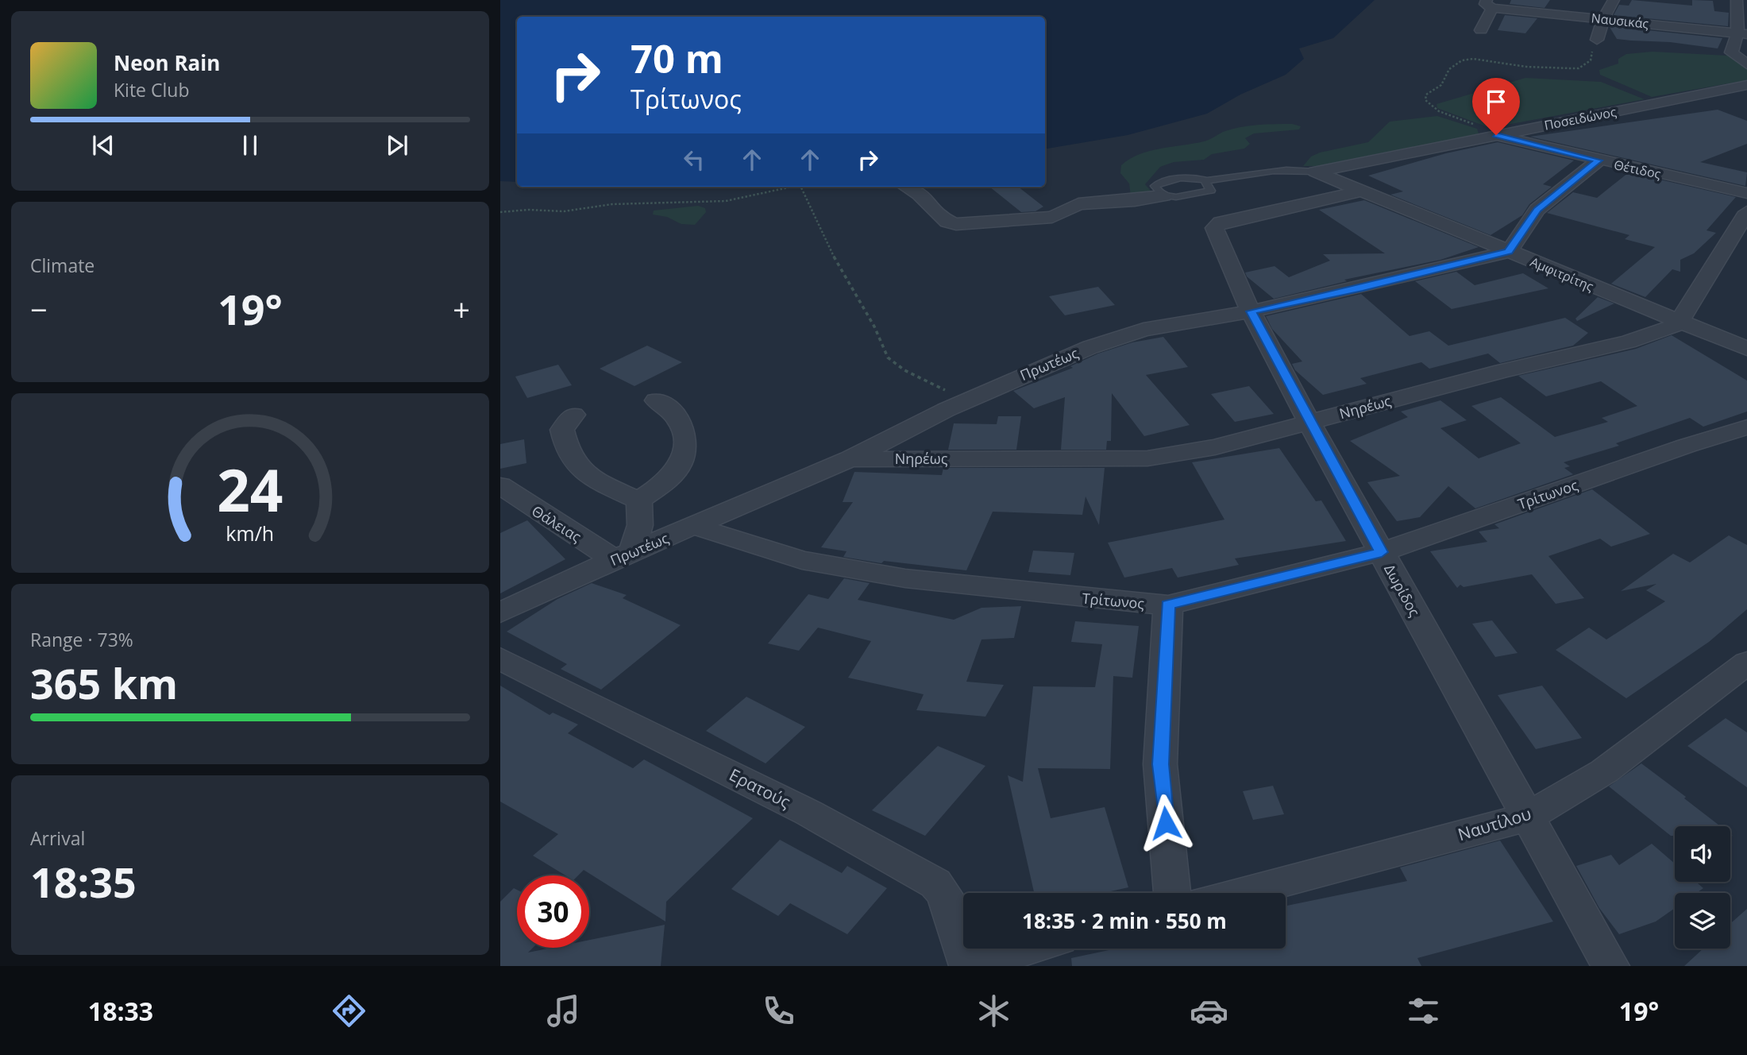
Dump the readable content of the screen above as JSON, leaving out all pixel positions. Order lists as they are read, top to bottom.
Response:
{
  "streets": {
    "street": [
      "Ναυσικάς",
      "Ποσειδώνος",
      "Θέτιδος",
      "Αμφιτρίτης",
      "Πρωτέως",
      "Νηρέως",
      "Τρίτωνος",
      "Θάλειας",
      "Δωρίδος",
      "Ερατούς",
      "Ναυτίλου"
    ]
  },
  "crossings": [
    ["Ποσειδώνος", "Θέτιδος"],
    ["Ποσειδώνος", "Αμφιτρίτης"],
    ["Αμφιτρίτης", "Πρωτέως"],
    ["Αμφιτρίτης", "Νηρέως"],
    ["Αμφιτρίτης", "Δωρίδος"],
    ["Πρωτέως", "Νηρέως"],
    ["Πρωτέως", "Τρίτωνος"],
    ["Πρωτέως", "Θάλειας"],
    ["Πρωτέως", "Δωρίδος"],
    ["Νηρέως", "Δωρίδος"],
    ["Τρίτωνος", "Δωρίδος"],
    ["Δωρίδος", "Ναυτίλου"]
  ],
  "page": {
    "turn": ["70 m", "Τρίτωνος"],
    "song": ["Neon Rain", "Kite Club"],
    "tile": [
      "Climate",
      ["Range · 73%", "365 km"],
      ["Arrival", "18:35"]
    ],
    "heat": ["−", "19°", "+"],
    "limit": "30",
    "trip": "18:35 · 2 min · 550 m",
    "tabs": ["18:33", "19°"],
    "gauge": ["24", "km/h"]
  }
}
